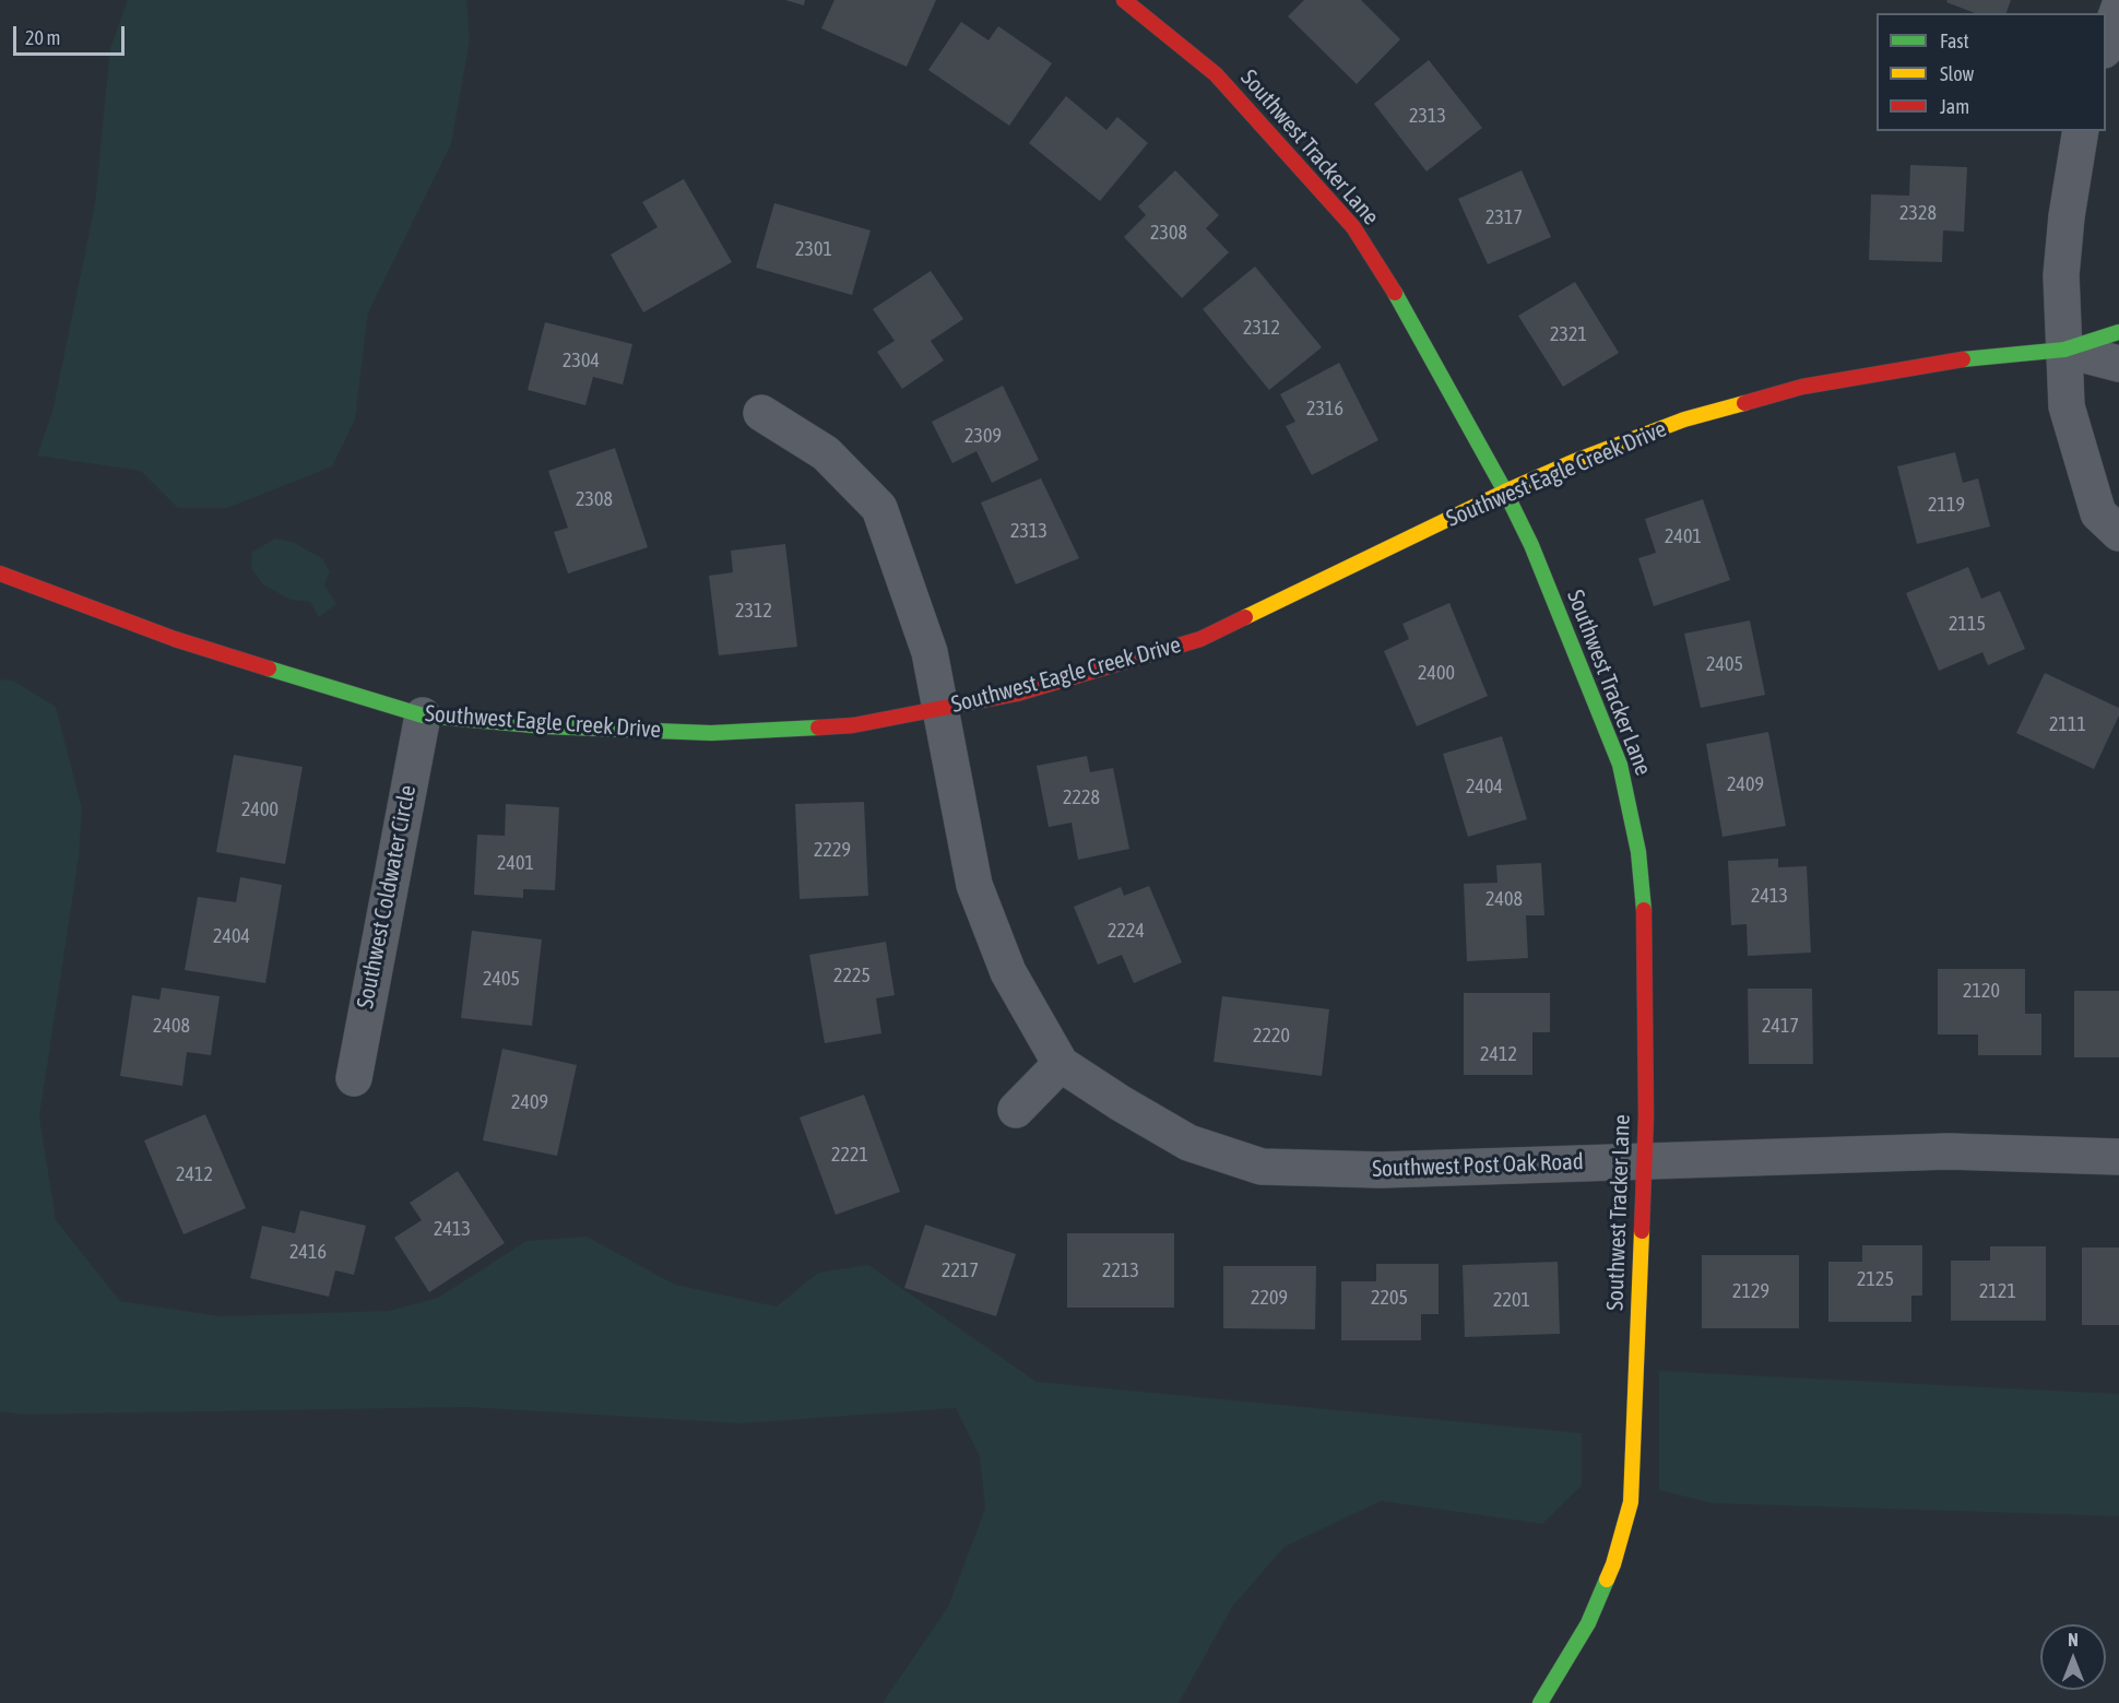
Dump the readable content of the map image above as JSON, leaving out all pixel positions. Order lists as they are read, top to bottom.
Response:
{
  "streets": {
    "street": [
      "Southwest Tracker Lane",
      "Southwest Eagle Creek Drive",
      "Southwest Coldwater Circle",
      "Southwest Post Oak Road"
    ]
  },
  "crossings": [
    ["Southwest Tracker Lane", "Southwest Eagle Creek Drive"],
    ["Southwest Tracker Lane", "Southwest Post Oak Road"],
    ["Southwest Eagle Creek Drive", "Southwest Coldwater Circle"],
    ["Southwest Eagle Creek Drive", "Southwest Post Oak Road"]
  ],
  "house_numbers": [
    "2313",
    "2328",
    "2317",
    "2308",
    "2301",
    "2312",
    "2321",
    "2304",
    "2316",
    "2309",
    "2308",
    "2119",
    "2313",
    "2401",
    "2312",
    "2115",
    "2405",
    "2400",
    "2111",
    "2409",
    "2404",
    "2228",
    "2400",
    "2229",
    "2401",
    "2413",
    "2408",
    "2224",
    "2404",
    "2225",
    "2405",
    "2120",
    "2408",
    "2417",
    "2220",
    "2412",
    "2409",
    "2221",
    "2412",
    "2413",
    "2416",
    "2217",
    "2213",
    "2125",
    "2129",
    "2121",
    "2209",
    "2205",
    "2201"
  ],
  "legend": ["Fast", "Slow", "Jam"],
  "scale_bar": "20 m",
  "north": "top"
}
